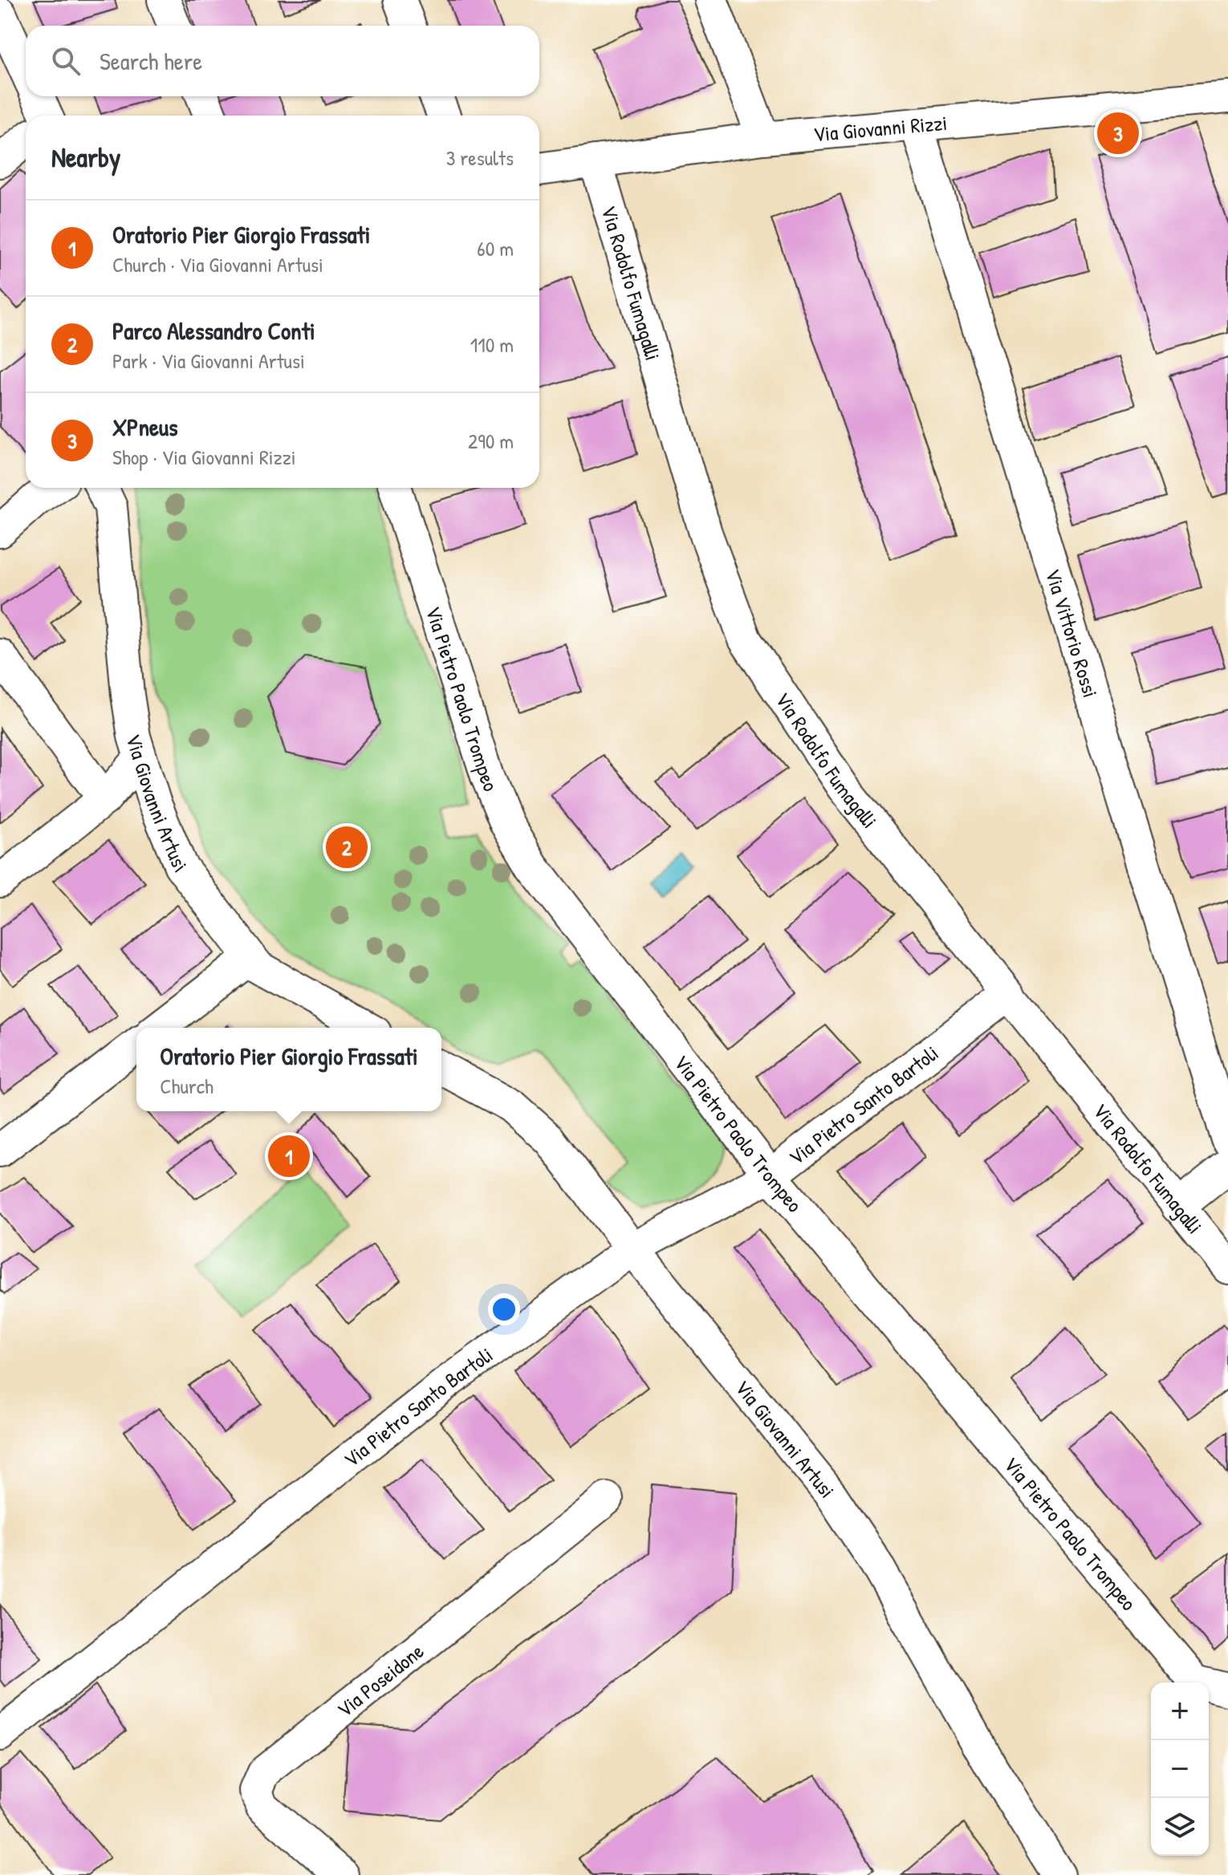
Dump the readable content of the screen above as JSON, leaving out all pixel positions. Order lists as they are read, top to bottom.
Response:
{
  "streets": {
    "street": [
      "Via Giovanni Rizzi",
      "Via Rodolfo Fumagalli",
      "Via Vittorio Rossi",
      "Via Pietro Paolo Trompeo",
      "Via Giovanni Artusi",
      "Via Pietro Santo Bartoli",
      "Via Poseidone"
    ]
  },
  "crossings": [
    ["Via Giovanni Rizzi", "Via Rodolfo Fumagalli"],
    ["Via Giovanni Rizzi", "Via Vittorio Rossi"],
    ["Via Rodolfo Fumagalli", "Via Pietro Santo Bartoli"],
    ["Via Pietro Paolo Trompeo", "Via Pietro Santo Bartoli"],
    ["Via Giovanni Artusi", "Via Pietro Santo Bartoli"]
  ],
  "page": {
    "search": "Search here",
    "pins": ["3", "2", "1"],
    "heading": ["Nearby", "3 results"],
    "list": [
      {
        "mark": "1",
        "name": "Oratorio Pier Giorgio Frassati",
        "note": "Church · Via Giovanni Artusi",
        "value": "60 m"
      },
      {
        "mark": "2",
        "name": "Parco Alessandro Conti",
        "note": "Park · Via Giovanni Artusi",
        "value": "110 m"
      },
      {
        "mark": "3",
        "name": "XPneus",
        "note": "Shop · Via Giovanni Rizzi",
        "value": "290 m"
      }
    ],
    "popup": ["Oratorio Pier Giorgio Frassati", "Church"],
    "map_buttons": ["+", "−"]
  }
}
